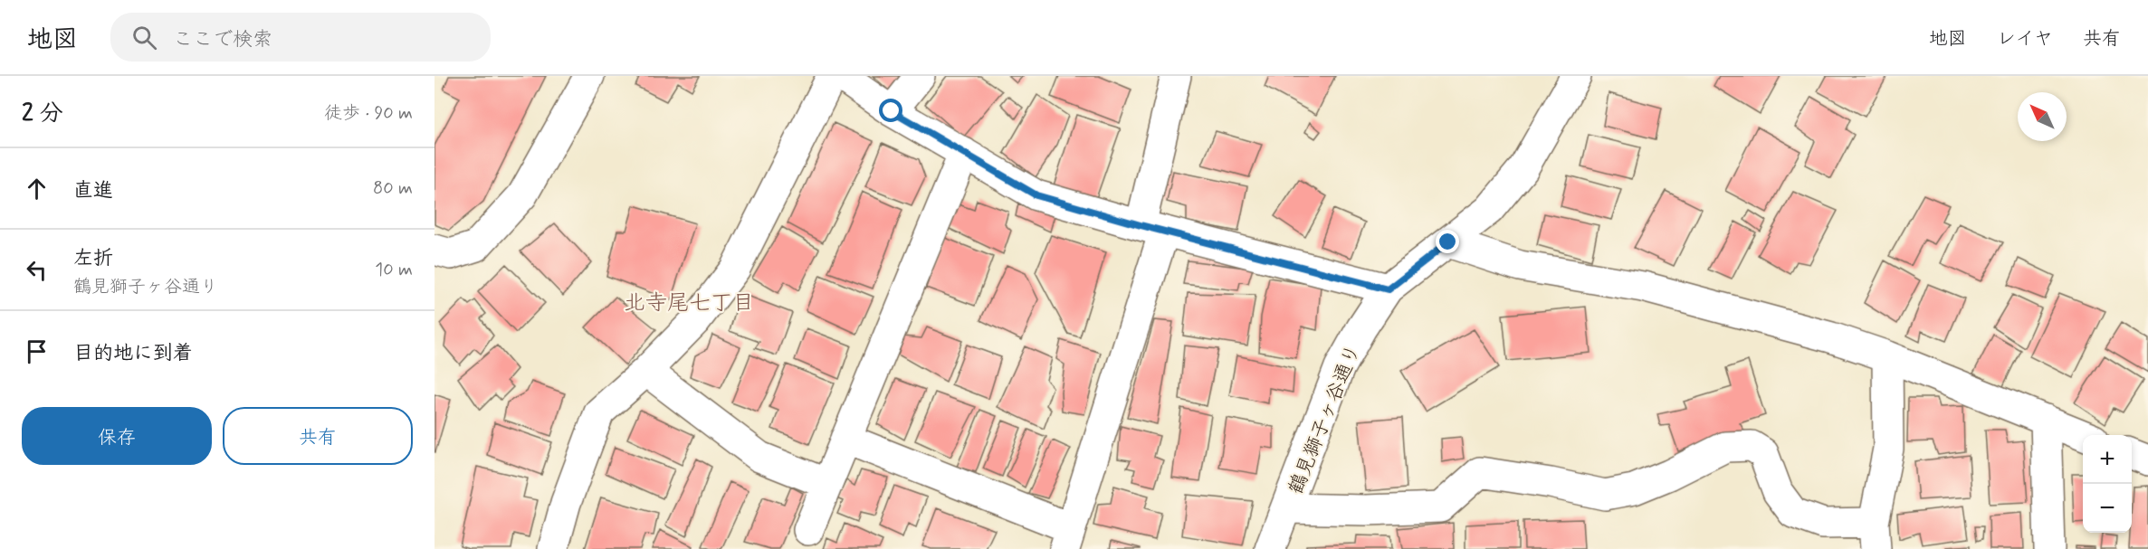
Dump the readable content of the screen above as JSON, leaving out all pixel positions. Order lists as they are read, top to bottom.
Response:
{
  "streets": {
    "street": ["鶴見獅子ヶ谷通り"]
  },
  "districts": ["北寺尾七丁目"],
  "north": "top left",
  "page": {
    "header": "地図",
    "search": "ここで検索",
    "nav": ["地図", "レイヤ", "共有"],
    "heading": ["2 分", "徒歩 · 90 m"],
    "list": [
      ["直進", "80 m"],
      ["左折", "鶴見獅子ヶ谷通り", "10 m"],
      "目的地に到着"
    ],
    "buttons": ["保存", "共有"],
    "map_buttons": ["+", "−"]
  }
}
